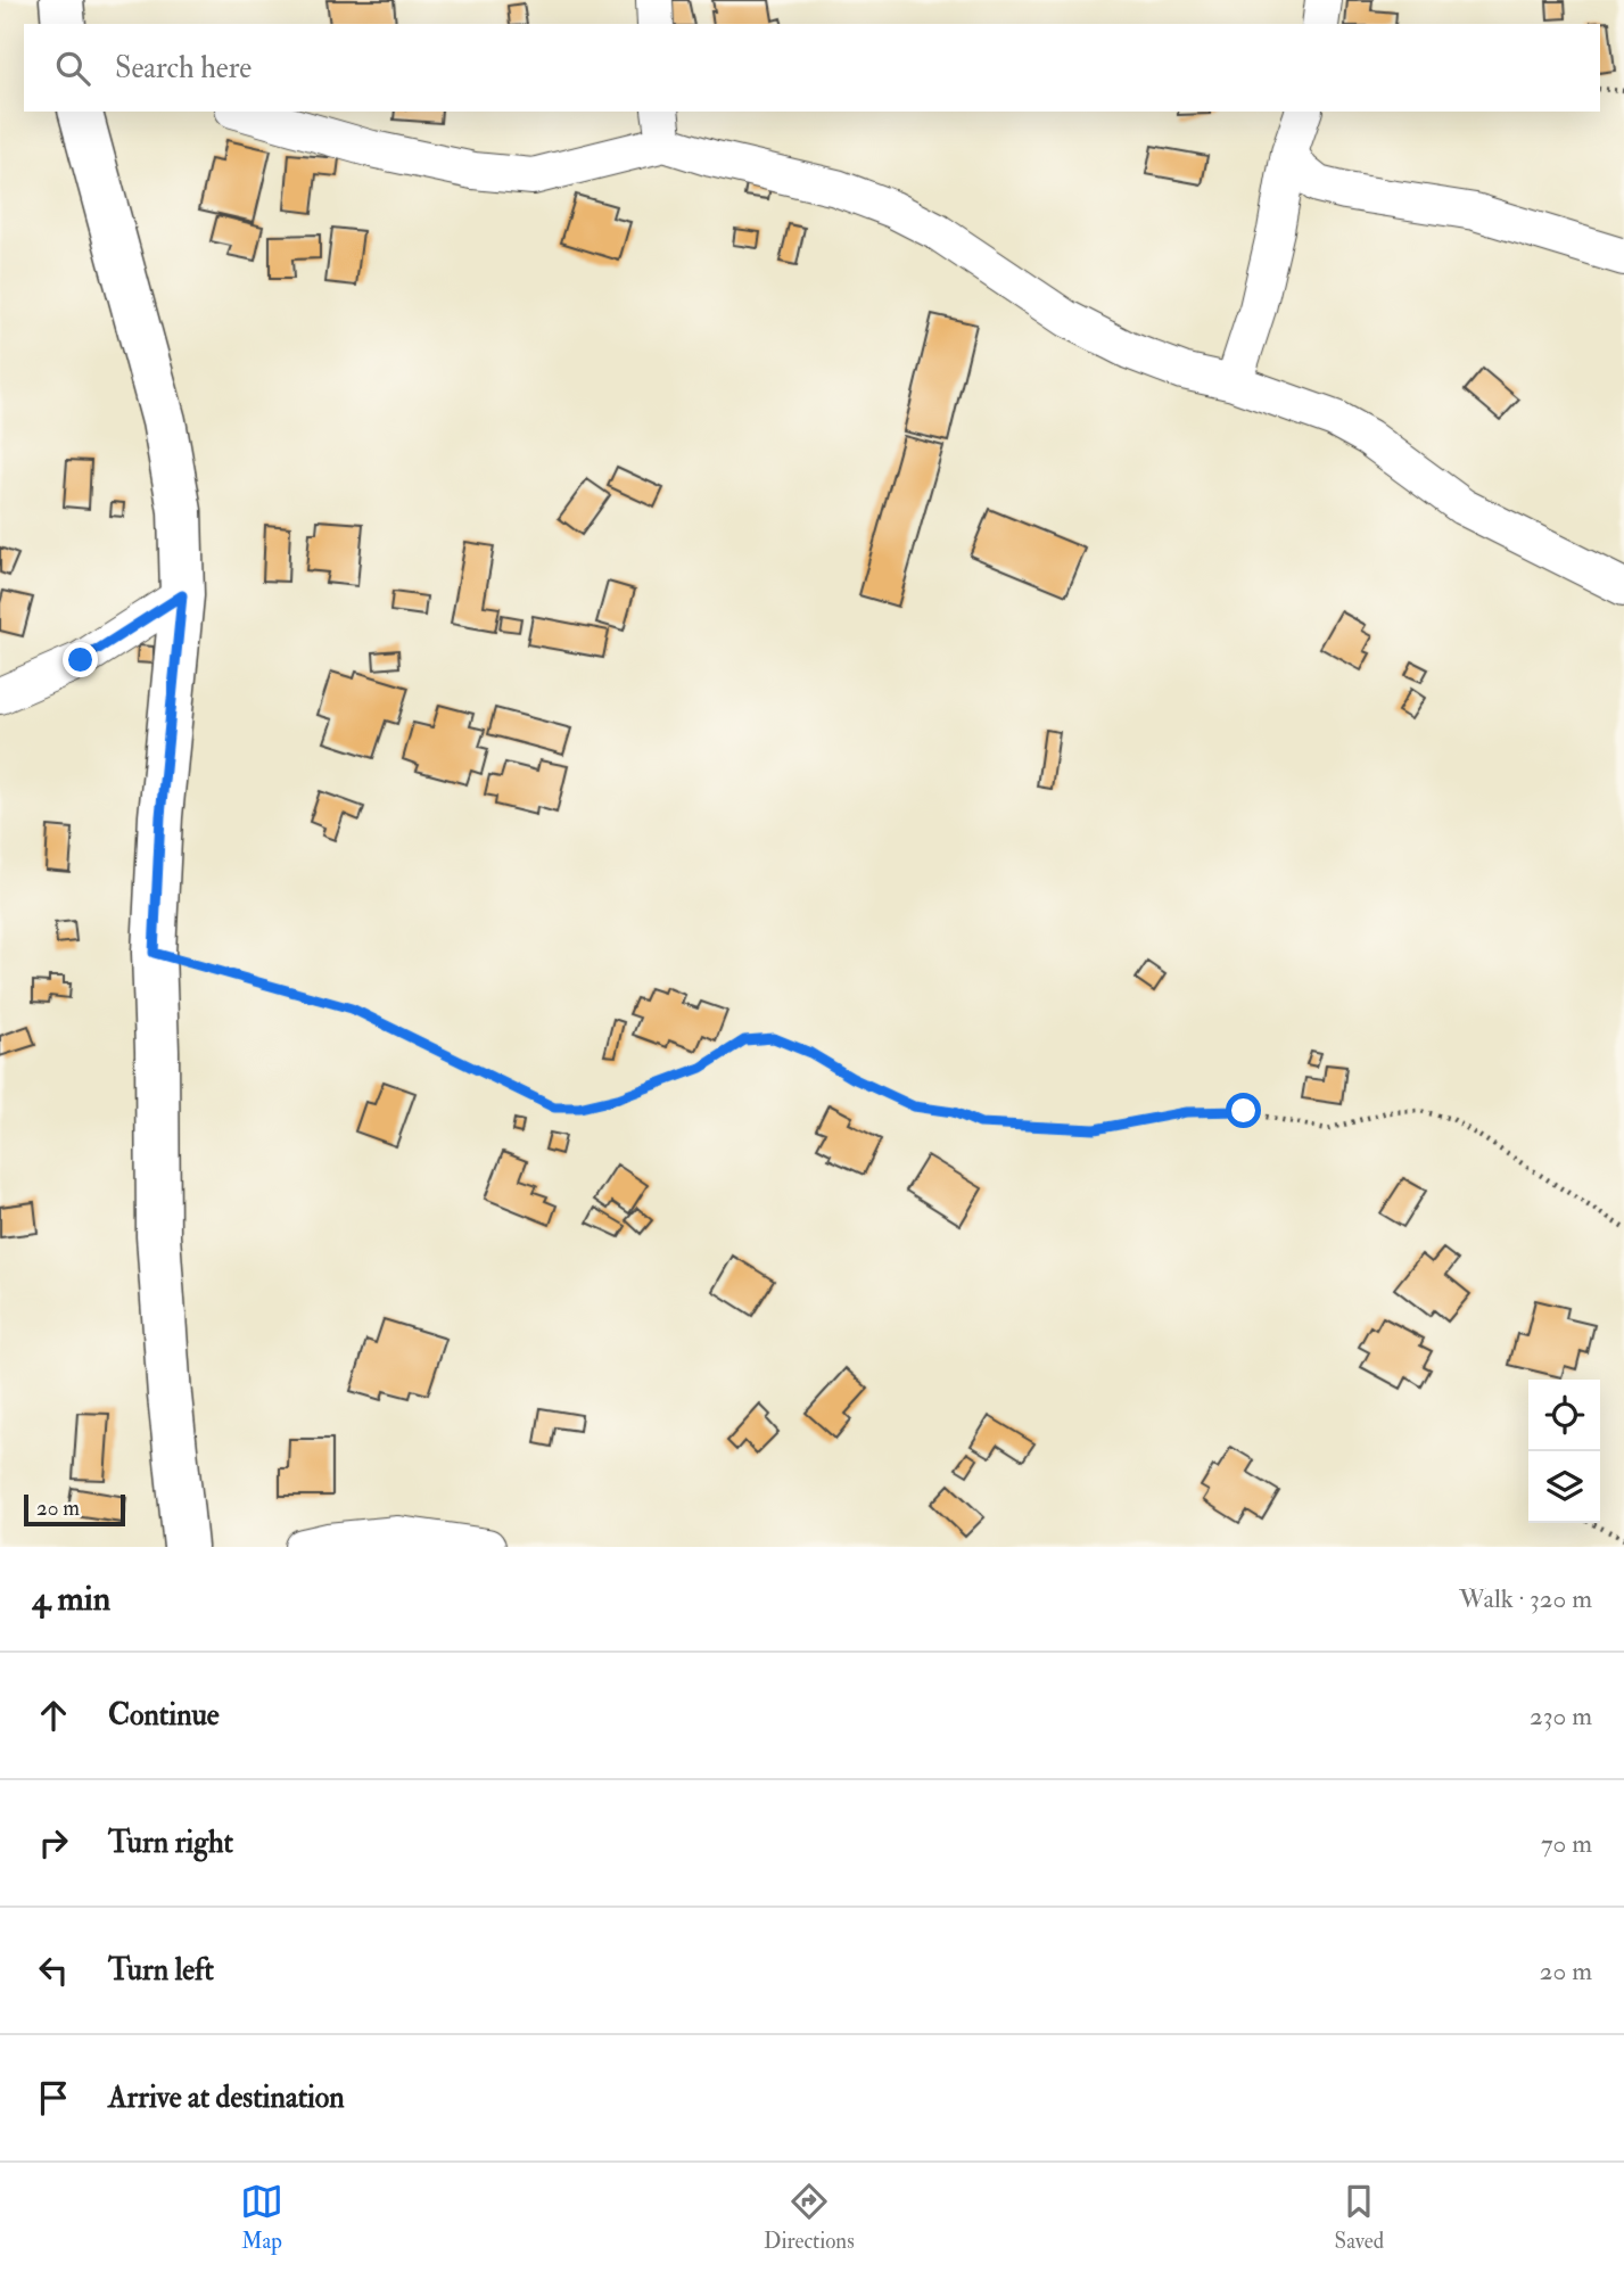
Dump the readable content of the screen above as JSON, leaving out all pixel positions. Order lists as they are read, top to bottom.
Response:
{
  "scale_bar": "20 m",
  "page": {
    "search": "Search here",
    "scale": "20 m",
    "heading": ["4 min", "Walk · 320 m"],
    "list": [
      ["Continue", "230 m"],
      ["Turn right", "70 m"],
      ["Turn left", "20 m"],
      "Arrive at destination"
    ],
    "nav": ["Map", "Directions", "Saved"]
  }
}
